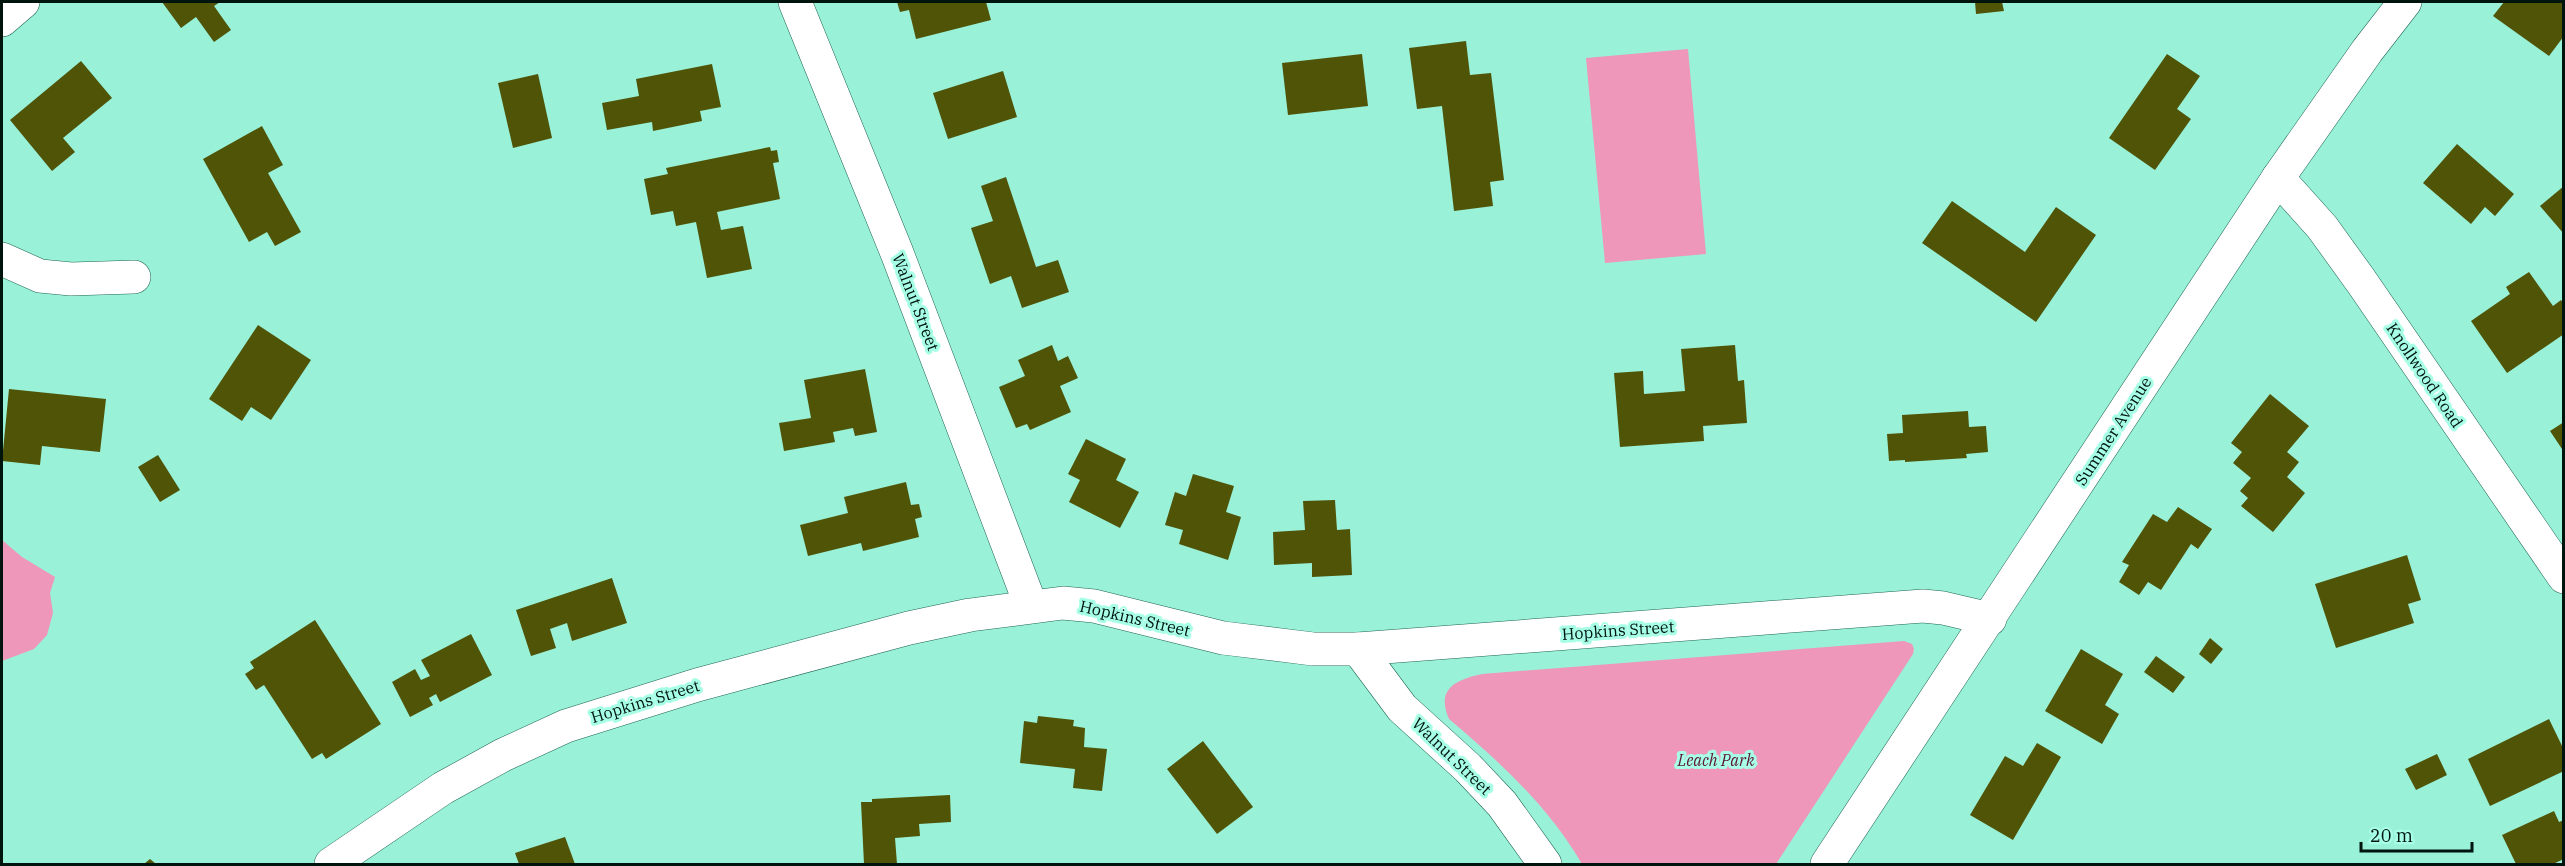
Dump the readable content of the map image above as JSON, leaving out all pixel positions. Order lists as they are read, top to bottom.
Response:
{
  "streets": {
    "street": [
      "Walnut Street",
      "Knollwood Road",
      "Summer Avenue",
      "Hopkins Street"
    ]
  },
  "crossings": [
    ["Walnut Street", "Hopkins Street"],
    ["Knollwood Road", "Summer Avenue"],
    ["Summer Avenue", "Hopkins Street"]
  ],
  "parks": ["Leach Park"],
  "scale_bar": "20 m"
}
